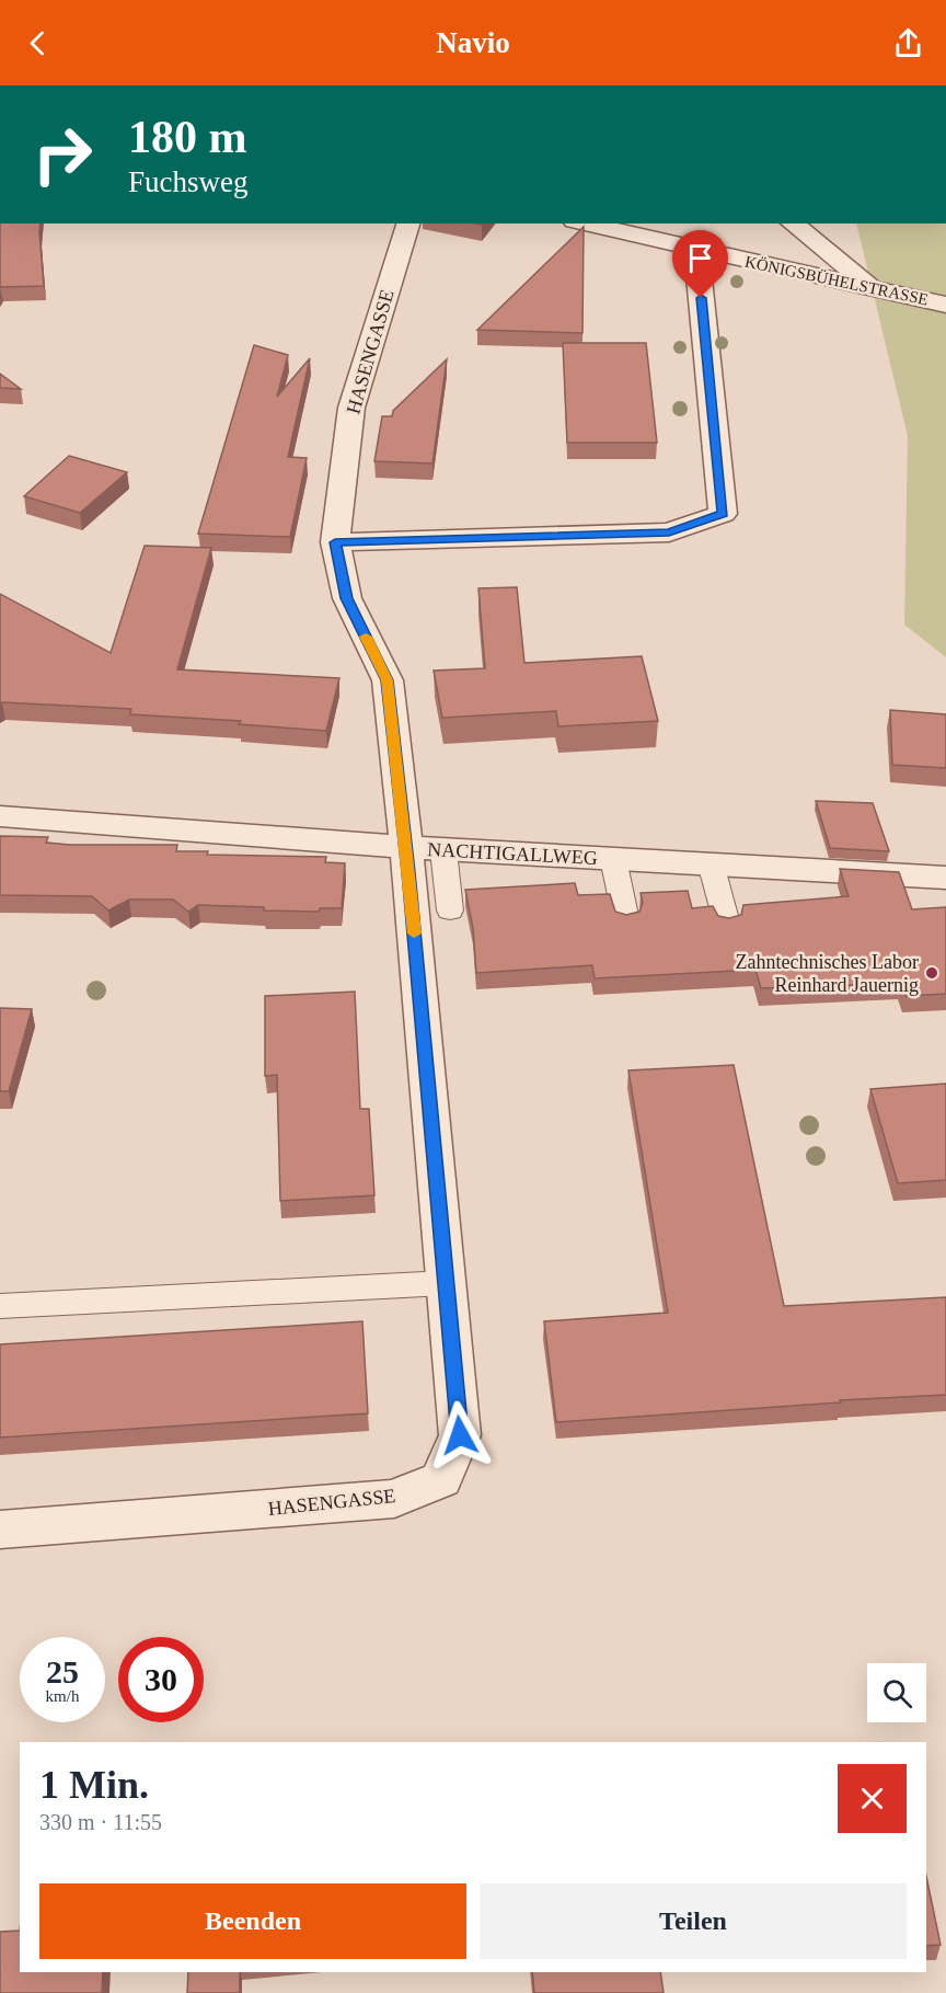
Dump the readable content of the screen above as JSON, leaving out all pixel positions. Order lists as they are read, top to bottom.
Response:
{
  "streets": {
    "street": ["KÖNIGSBÜHELSTRASSE", "HASENGASSE", "NACHTIGALLWEG"]
  },
  "crossings": [
    ["HASENGASSE", "NACHTIGALLWEG"]
  ],
  "places": ["Zahntechnisches Labor Reinhard Jauernig"],
  "page": {
    "header": "Navio",
    "turn": ["180 m", "Fuchsweg"],
    "speed": "25 km/h",
    "limit": "30",
    "heading": ["1 Min.", "330 m · 11:55"],
    "buttons": ["Beenden", "Teilen"]
  }
}
